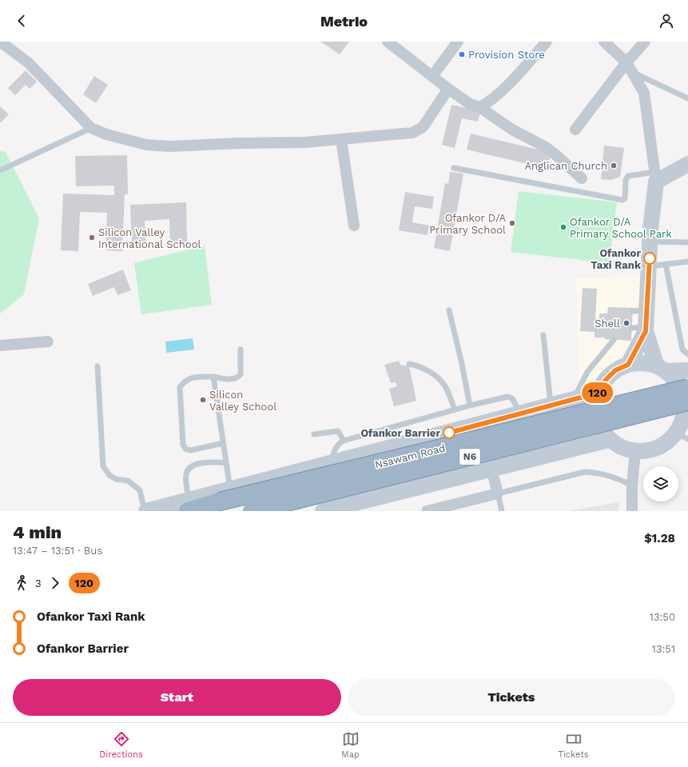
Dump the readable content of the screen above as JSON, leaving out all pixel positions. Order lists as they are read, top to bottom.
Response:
{
  "streets": {
    "highway": ["Nsawam Road", "N6"]
  },
  "places": [
    "Provision Store",
    "Anglican Church",
    "Ofankor D/A Primary School",
    "Ofankor D/A Primary School Park",
    "Silicon Valley International School",
    "Ofankor Taxi Rank",
    "Shell",
    "Silicon Valley School",
    "Ofankor Barrier"
  ],
  "lines": ["bus line 120"],
  "page": {
    "header": "Metrio",
    "on_map": "120",
    "heading": ["4 min", "13:47 – 13:51 · Bus", "$1.28"],
    "legs": ["3", "120"],
    "list": [
      {
        "name": "Ofankor Taxi Rank",
        "value": "13:50"
      },
      {
        "name": "Ofankor Barrier",
        "value": "13:51"
      }
    ],
    "buttons": ["Start", "Tickets"],
    "tabs": ["Directions", "Map", "Tickets"]
  }
}
